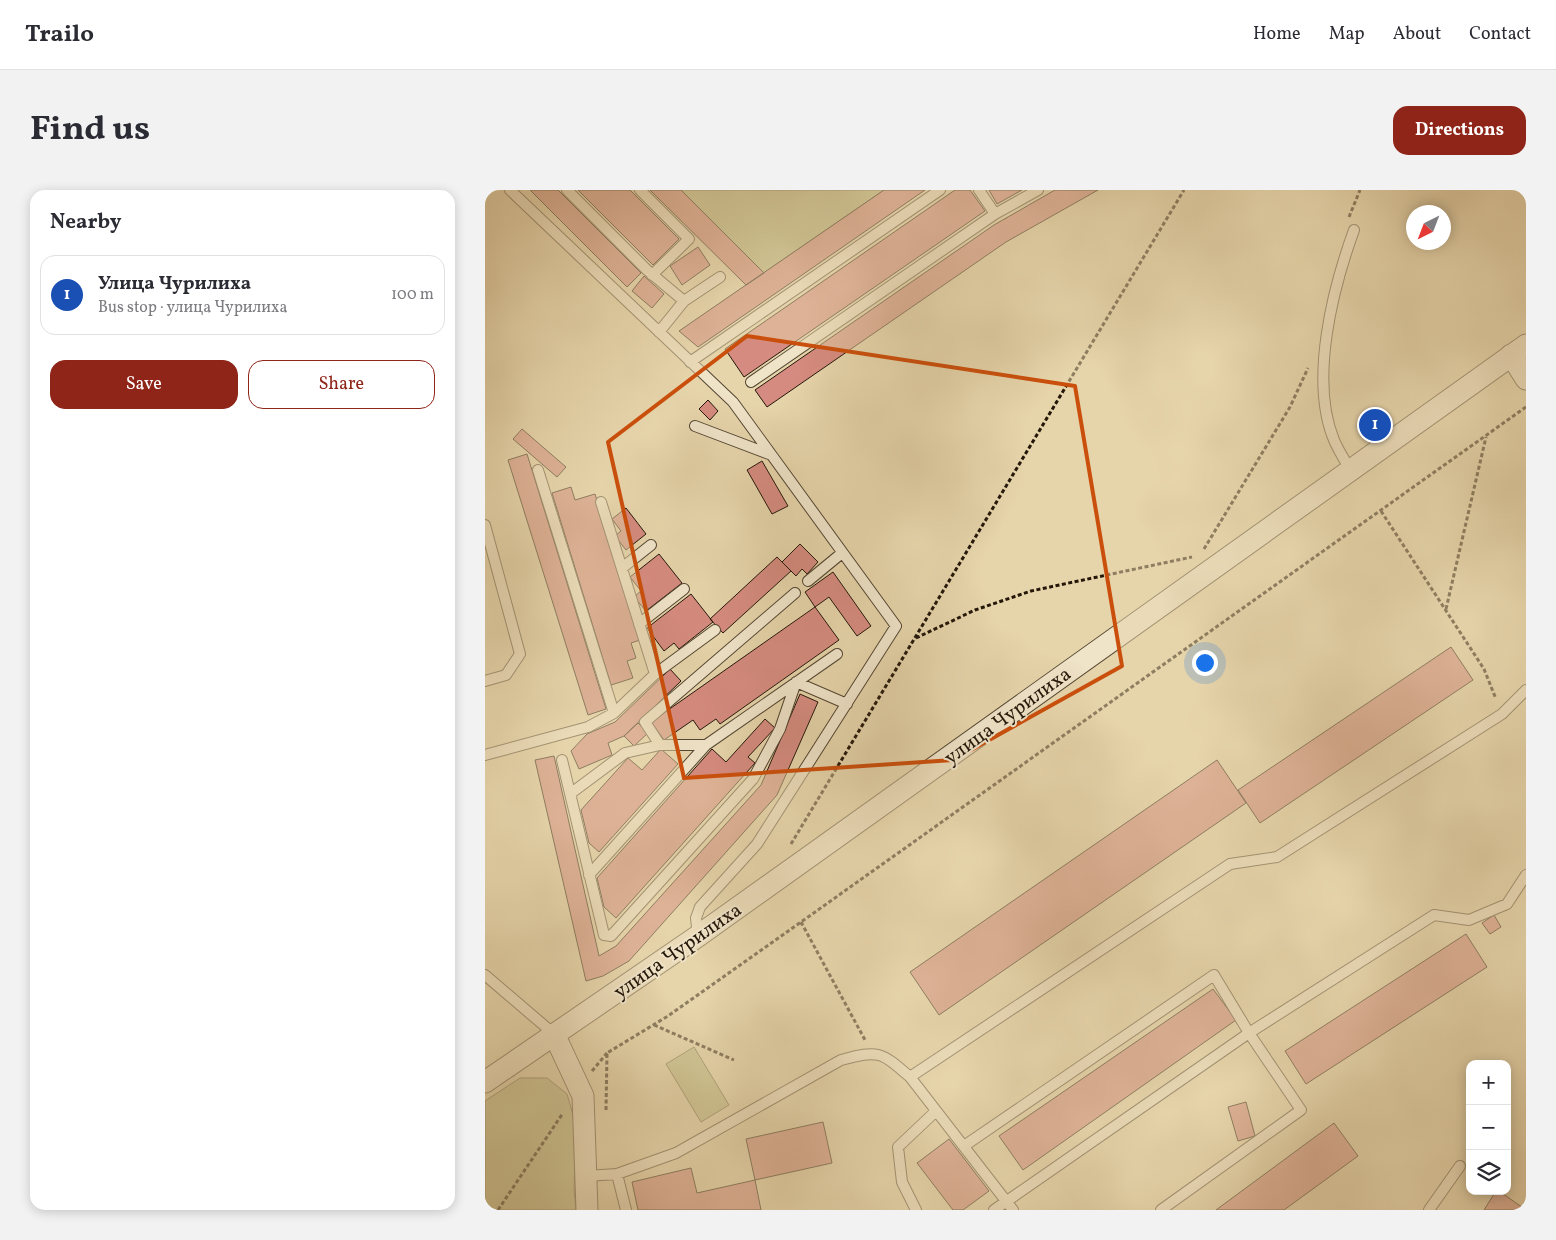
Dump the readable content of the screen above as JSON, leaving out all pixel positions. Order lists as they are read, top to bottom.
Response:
{
  "streets": {
    "street": ["улица Чурилиха"]
  },
  "north": "bottom left",
  "page": {
    "header": "Trailo",
    "nav": [
      "Home",
      "Map",
      "About",
      "Contact"
    ],
    "title": "Find us",
    "buttons": [
      "Directions",
      ["Save", "Share"]
    ],
    "heading": "Nearby",
    "list": [
      {
        "mark": "1",
        "name": "Улица Чурилиха",
        "note": "Bus stop · улица Чурилиха",
        "value": "100 m"
      }
    ],
    "pins": "1",
    "map_buttons": ["+", "−"]
  }
}
